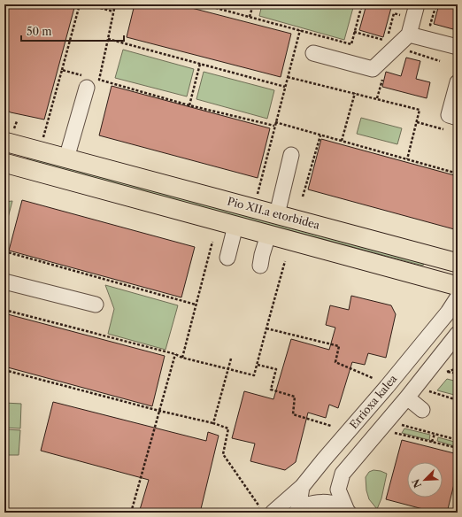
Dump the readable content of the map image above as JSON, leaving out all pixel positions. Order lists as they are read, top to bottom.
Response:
{
  "streets": {
    "main road": ["Pio XII.a etorbidea"],
    "street": ["Errioxa kalea"]
  },
  "crossings": [
    ["Pio XII.a etorbidea", "Errioxa kalea"]
  ],
  "scale_bar": "50 m",
  "north": "bottom left"
}
